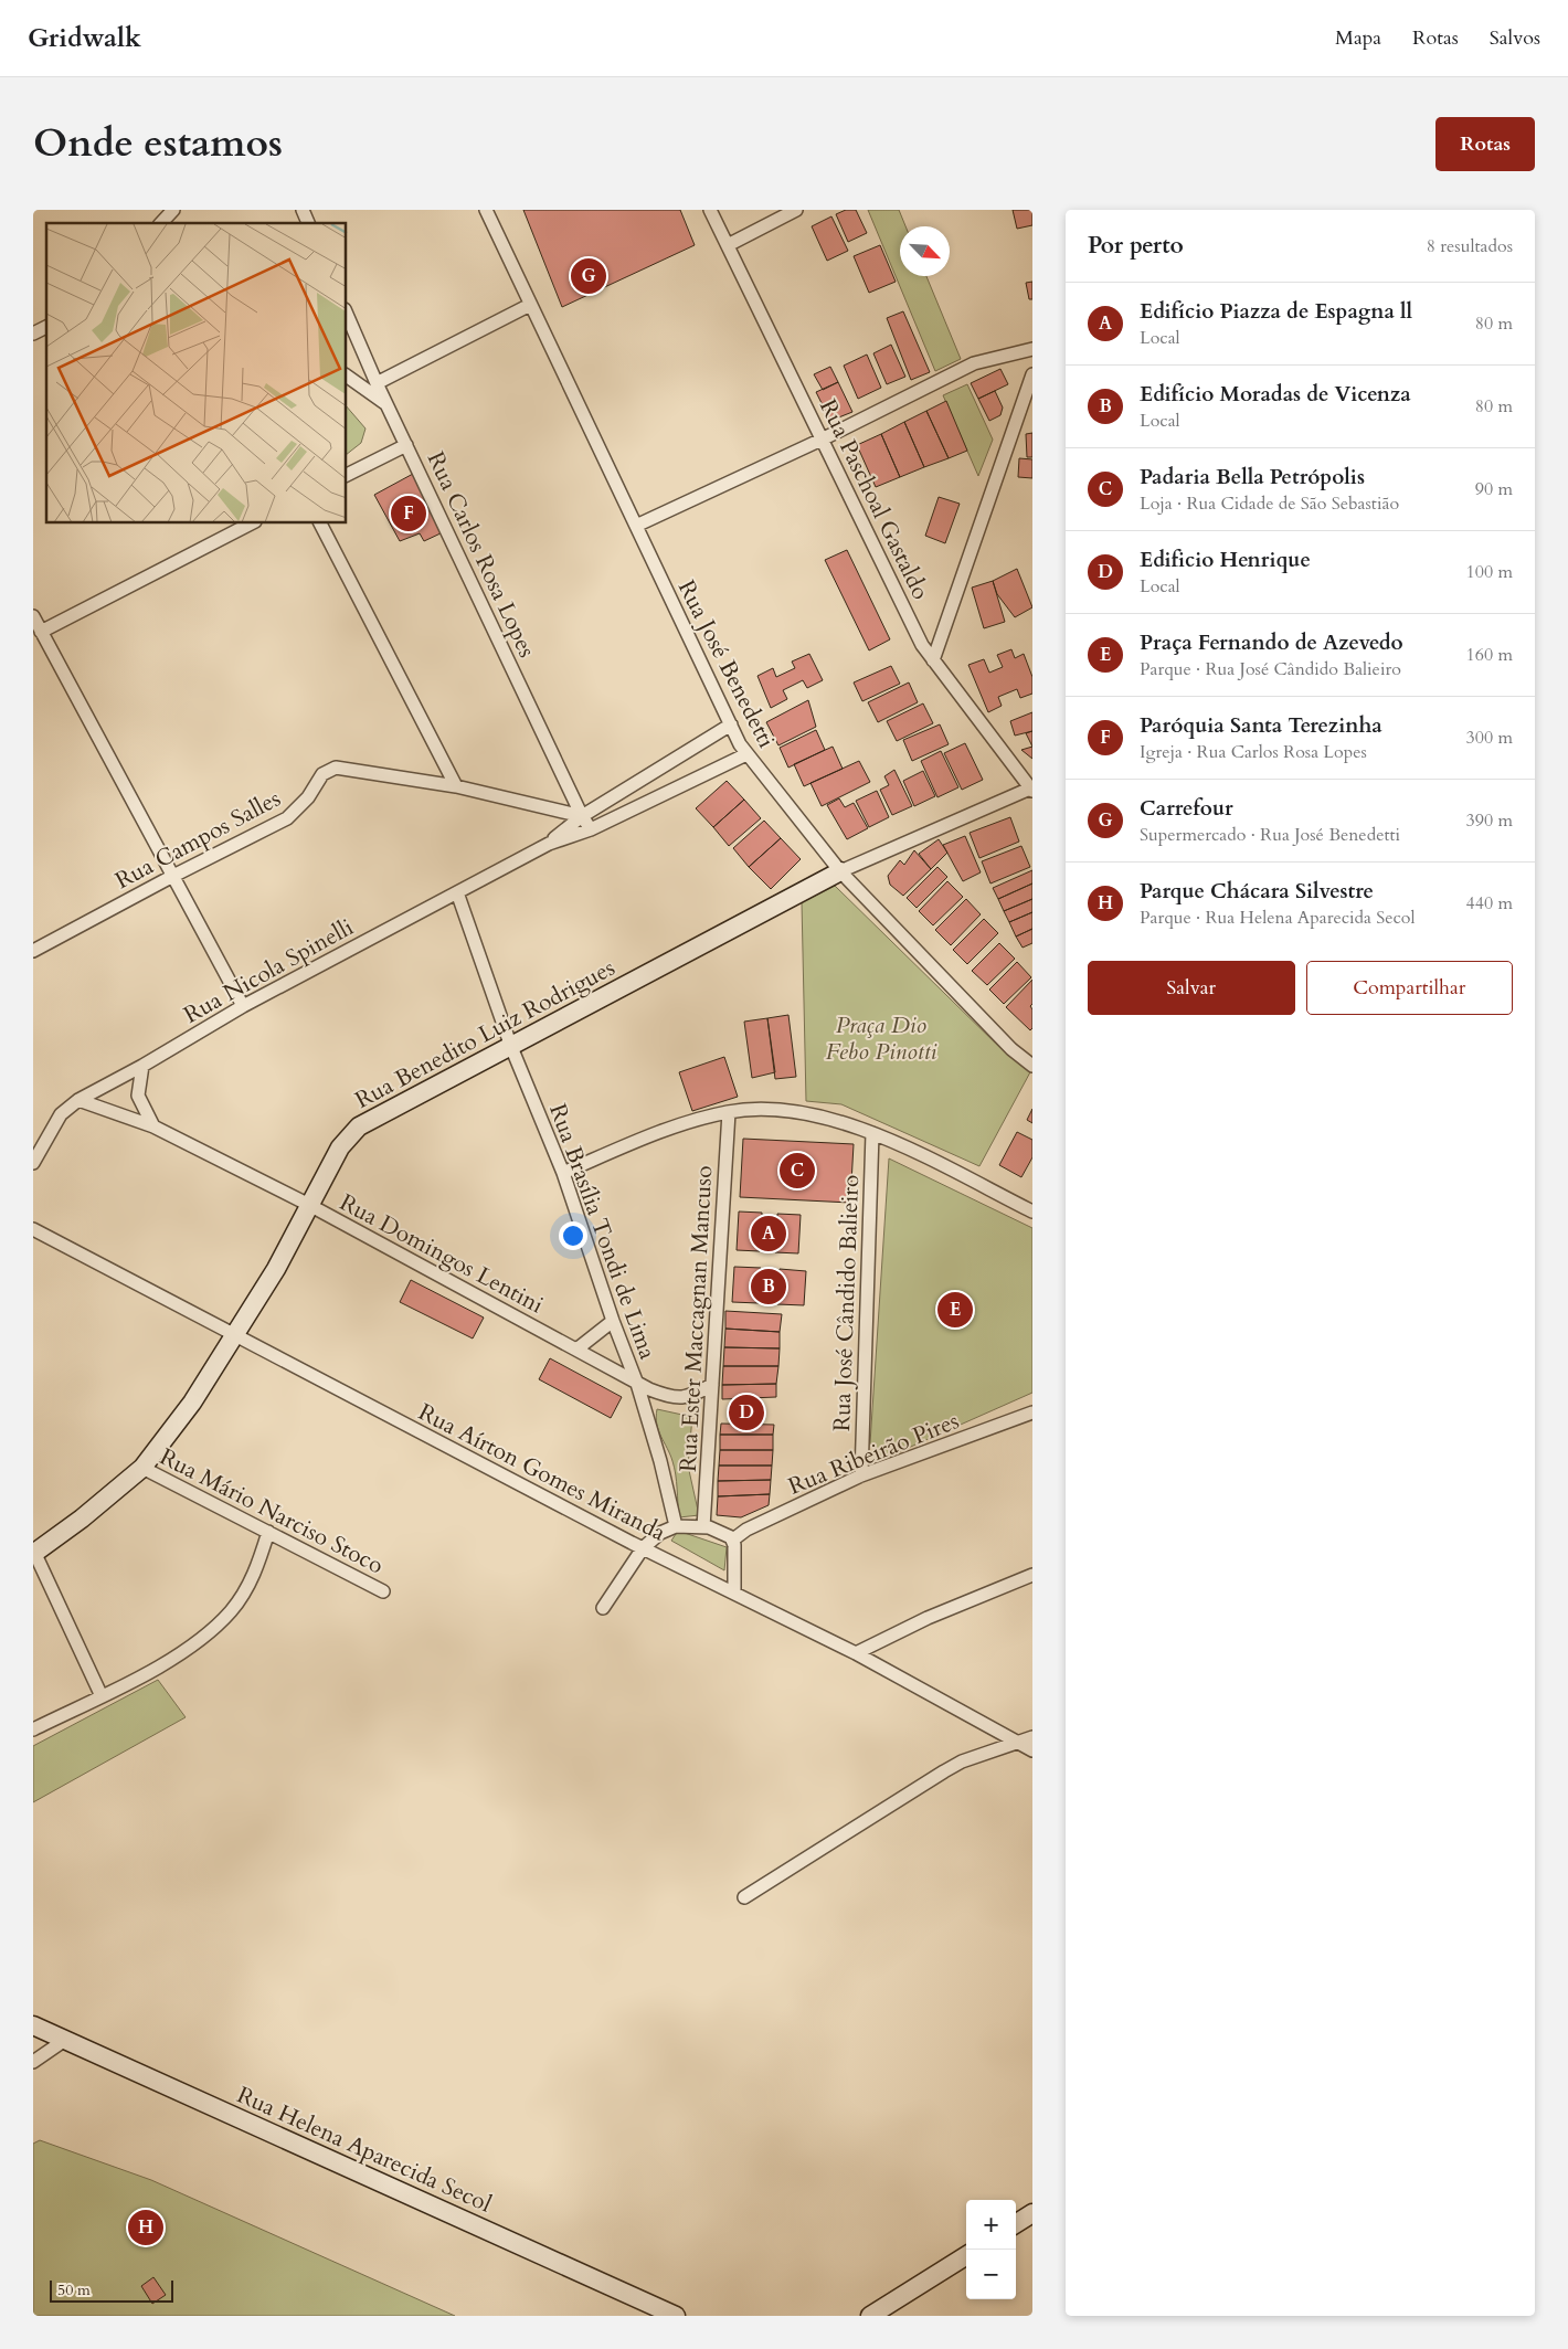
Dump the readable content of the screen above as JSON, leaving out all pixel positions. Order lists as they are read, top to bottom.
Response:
{
  "streets": {
    "street": [
      "Rua Paschoal Gastaldo",
      "Rua Carlos Rosa Lopes",
      "Rua José Benedetti",
      "Rua Campos Salles",
      "Rua Nicola Spinelli",
      "Rua Benedito Luiz Rodrigues",
      "Rua Brasília Tondi de Lima",
      "Rua Domingos Lentini",
      "Rua José Cândido Balieiro",
      "Rua Ester Maccagnan Mancuso",
      "Rua Ribeirão Pires",
      "Rua Aírton Gomes Miranda",
      "Rua Mário Narciso Stoco",
      "Rua Helena Aparecida Secol"
    ]
  },
  "crossings": [
    ["Rua Paschoal Gastaldo", "Rua Benedito Luiz Rodrigues"],
    ["Rua Carlos Rosa Lopes", "Rua Campos Salles"],
    ["Rua Carlos Rosa Lopes", "Rua Nicola Spinelli"],
    ["Rua José Benedetti", "Rua Nicola Spinelli"],
    ["Rua José Benedetti", "Rua Benedito Luiz Rodrigues"],
    ["Rua Campos Salles", "Rua Nicola Spinelli"],
    ["Rua Nicola Spinelli", "Rua Brasília Tondi de Lima"],
    ["Rua Nicola Spinelli", "Rua Domingos Lentini"],
    ["Rua Benedito Luiz Rodrigues", "Rua Brasília Tondi de Lima"],
    ["Rua Benedito Luiz Rodrigues", "Rua Domingos Lentini"],
    ["Rua Benedito Luiz Rodrigues", "Rua Aírton Gomes Miranda"],
    ["Rua Benedito Luiz Rodrigues", "Rua Mário Narciso Stoco"],
    ["Rua Brasília Tondi de Lima", "Rua Domingos Lentini"],
    ["Rua Domingos Lentini", "Rua Ester Maccagnan Mancuso"],
    ["Rua José Cândido Balieiro", "Rua Ribeirão Pires"]
  ],
  "parks": ["Praça Dio Febo Pinotti"],
  "scale_bar": "50 m",
  "north": "bottom right",
  "page": {
    "header": "Gridwalk",
    "nav": ["Mapa", "Rotas", "Salvos"],
    "title": "Onde estamos",
    "buttons": [
      "Rotas",
      ["Salvar", "Compartilhar"]
    ],
    "heading": ["Por perto", "8 resultados"],
    "pins": [
      "G",
      "F",
      "C",
      "A",
      "B",
      "E",
      "D",
      "H"
    ],
    "list": [
      {
        "mark": "A",
        "name": "Edifício Piazza de Espagna ll",
        "note": "Local",
        "value": "80 m"
      },
      {
        "mark": "B",
        "name": "Edifício Moradas de Vicenza",
        "note": "Local",
        "value": "80 m"
      },
      {
        "mark": "C",
        "name": "Padaria Bella Petrópolis",
        "note": "Loja · Rua Cidade de São Sebastião",
        "value": "90 m"
      },
      {
        "mark": "D",
        "name": "Edificio Henrique",
        "note": "Local",
        "value": "100 m"
      },
      {
        "mark": "E",
        "name": "Praça Fernando de Azevedo",
        "note": "Parque · Rua José Cândido Balieiro",
        "value": "160 m"
      },
      {
        "mark": "F",
        "name": "Paróquia Santa Terezinha",
        "note": "Igreja · Rua Carlos Rosa Lopes",
        "value": "300 m"
      },
      {
        "mark": "G",
        "name": "Carrefour",
        "note": "Supermercado · Rua José Benedetti",
        "value": "390 m"
      },
      {
        "mark": "H",
        "name": "Parque Chácara Silvestre",
        "note": "Parque · Rua Helena Aparecida Secol",
        "value": "440 m"
      }
    ],
    "map_buttons": ["+", "−"],
    "scale": "50 m"
  }
}
